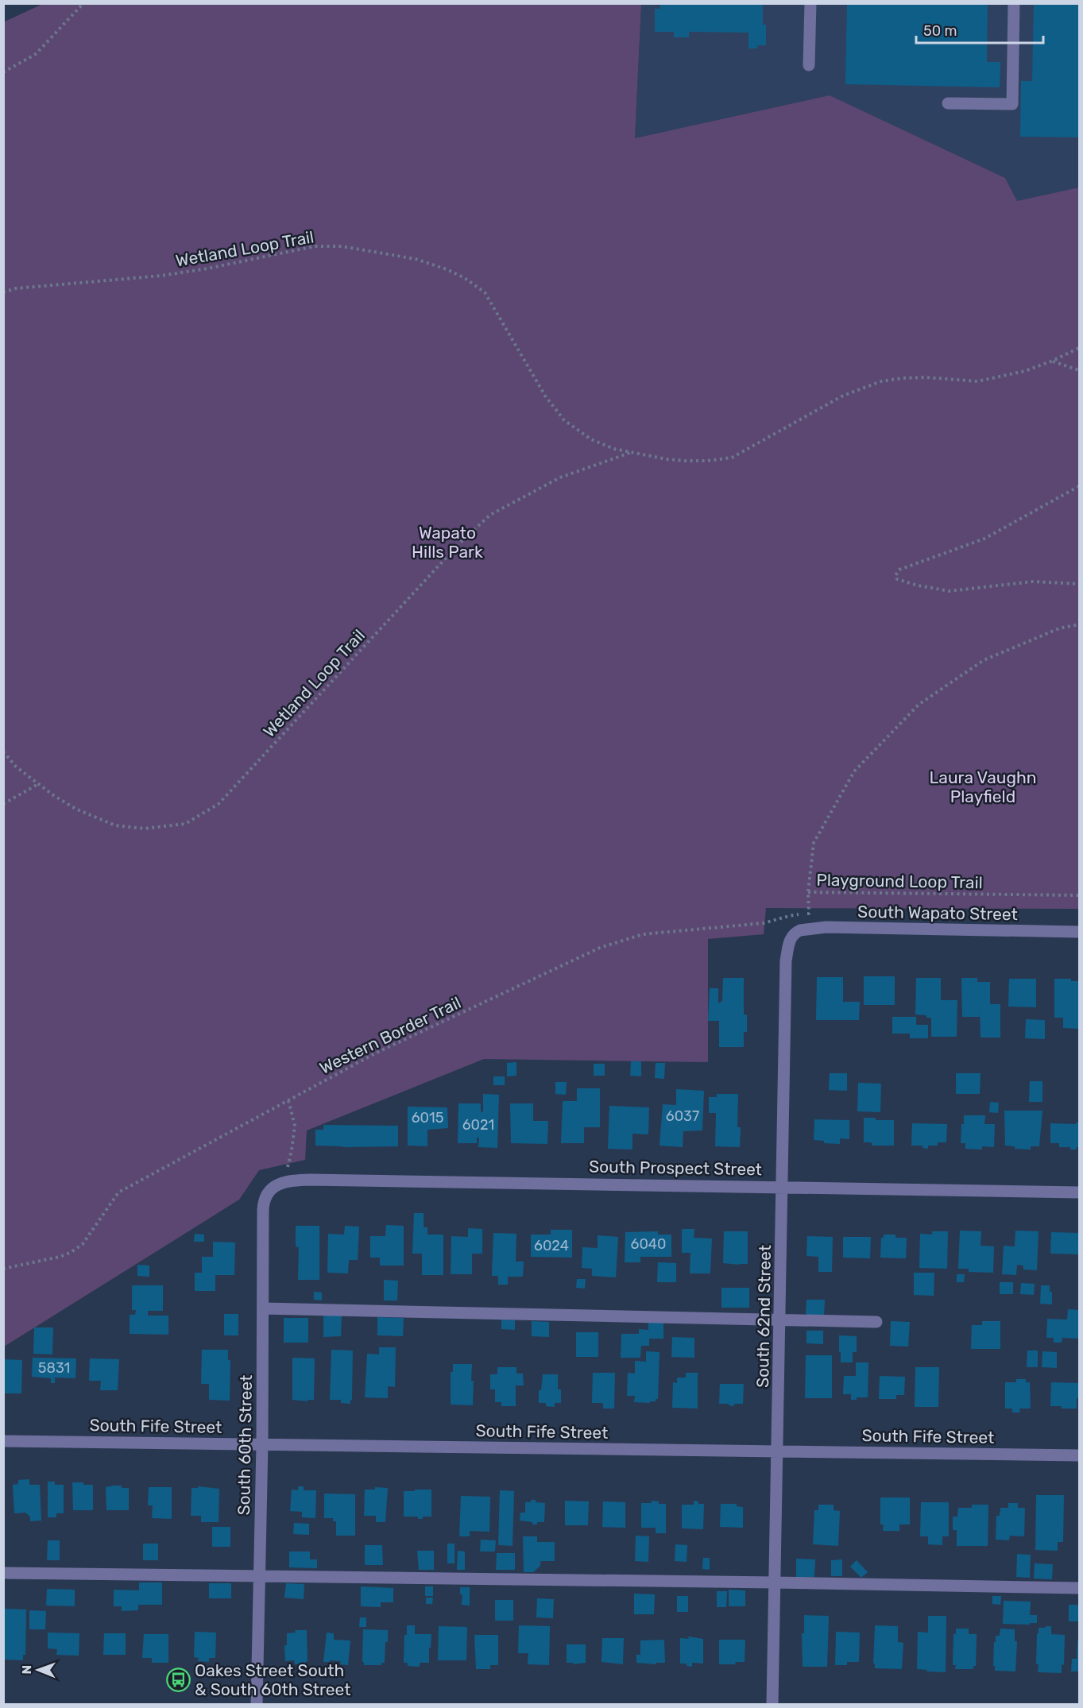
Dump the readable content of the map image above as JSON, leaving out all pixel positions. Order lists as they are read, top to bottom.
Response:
{
  "streets": {
    "street": [
      "South Wapato Street",
      "South Prospect Street",
      "South 62nd Street",
      "South Fife Street",
      "South 60th Street"
    ],
    "path": ["Wetland Loop Trail", "Playground Loop Trail", "Western Border Trail"]
  },
  "crossings": [
    ["Playground Loop Trail", "Western Border Trail"],
    ["South Wapato Street", "South 62nd Street"],
    ["South Prospect Street", "South 62nd Street"],
    ["South Prospect Street", "South 60th Street"],
    ["South 62nd Street", "South Fife Street"],
    ["South Fife Street", "South 60th Street"]
  ],
  "parks": ["Wapato Hills Park", "Laura Vaughn Playfield"],
  "places": {
    "bus stop": ["Oakes Street South & South 60th Street"]
  },
  "house_numbers": [
    "6037",
    "6015",
    "6021",
    "6040",
    "6024",
    "5831"
  ],
  "scale_bar": "50 m",
  "north": "left"
}
